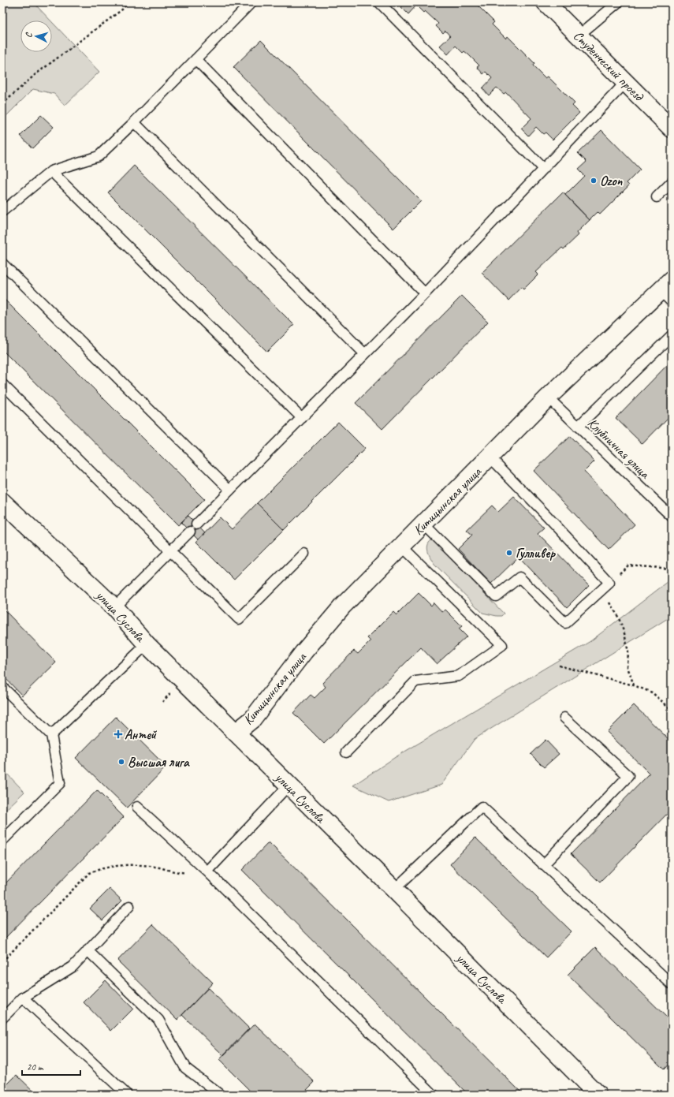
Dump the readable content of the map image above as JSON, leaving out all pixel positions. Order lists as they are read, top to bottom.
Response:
{
  "streets": {
    "street": ["Студенческий проезд", "Китицынская улица", "улица Суслова"],
    "lane": ["Клубничная улица"]
  },
  "crossings": [
    ["Клубничная улица", "Китицынская улица"],
    ["Китицынская улица", "улица Суслова"]
  ],
  "places": {
    "other": ["Ozon", "Гулливер", "Высшая лига"],
    "health": ["Антей"]
  },
  "scale_bar": "20 m",
  "north": "left"
}
